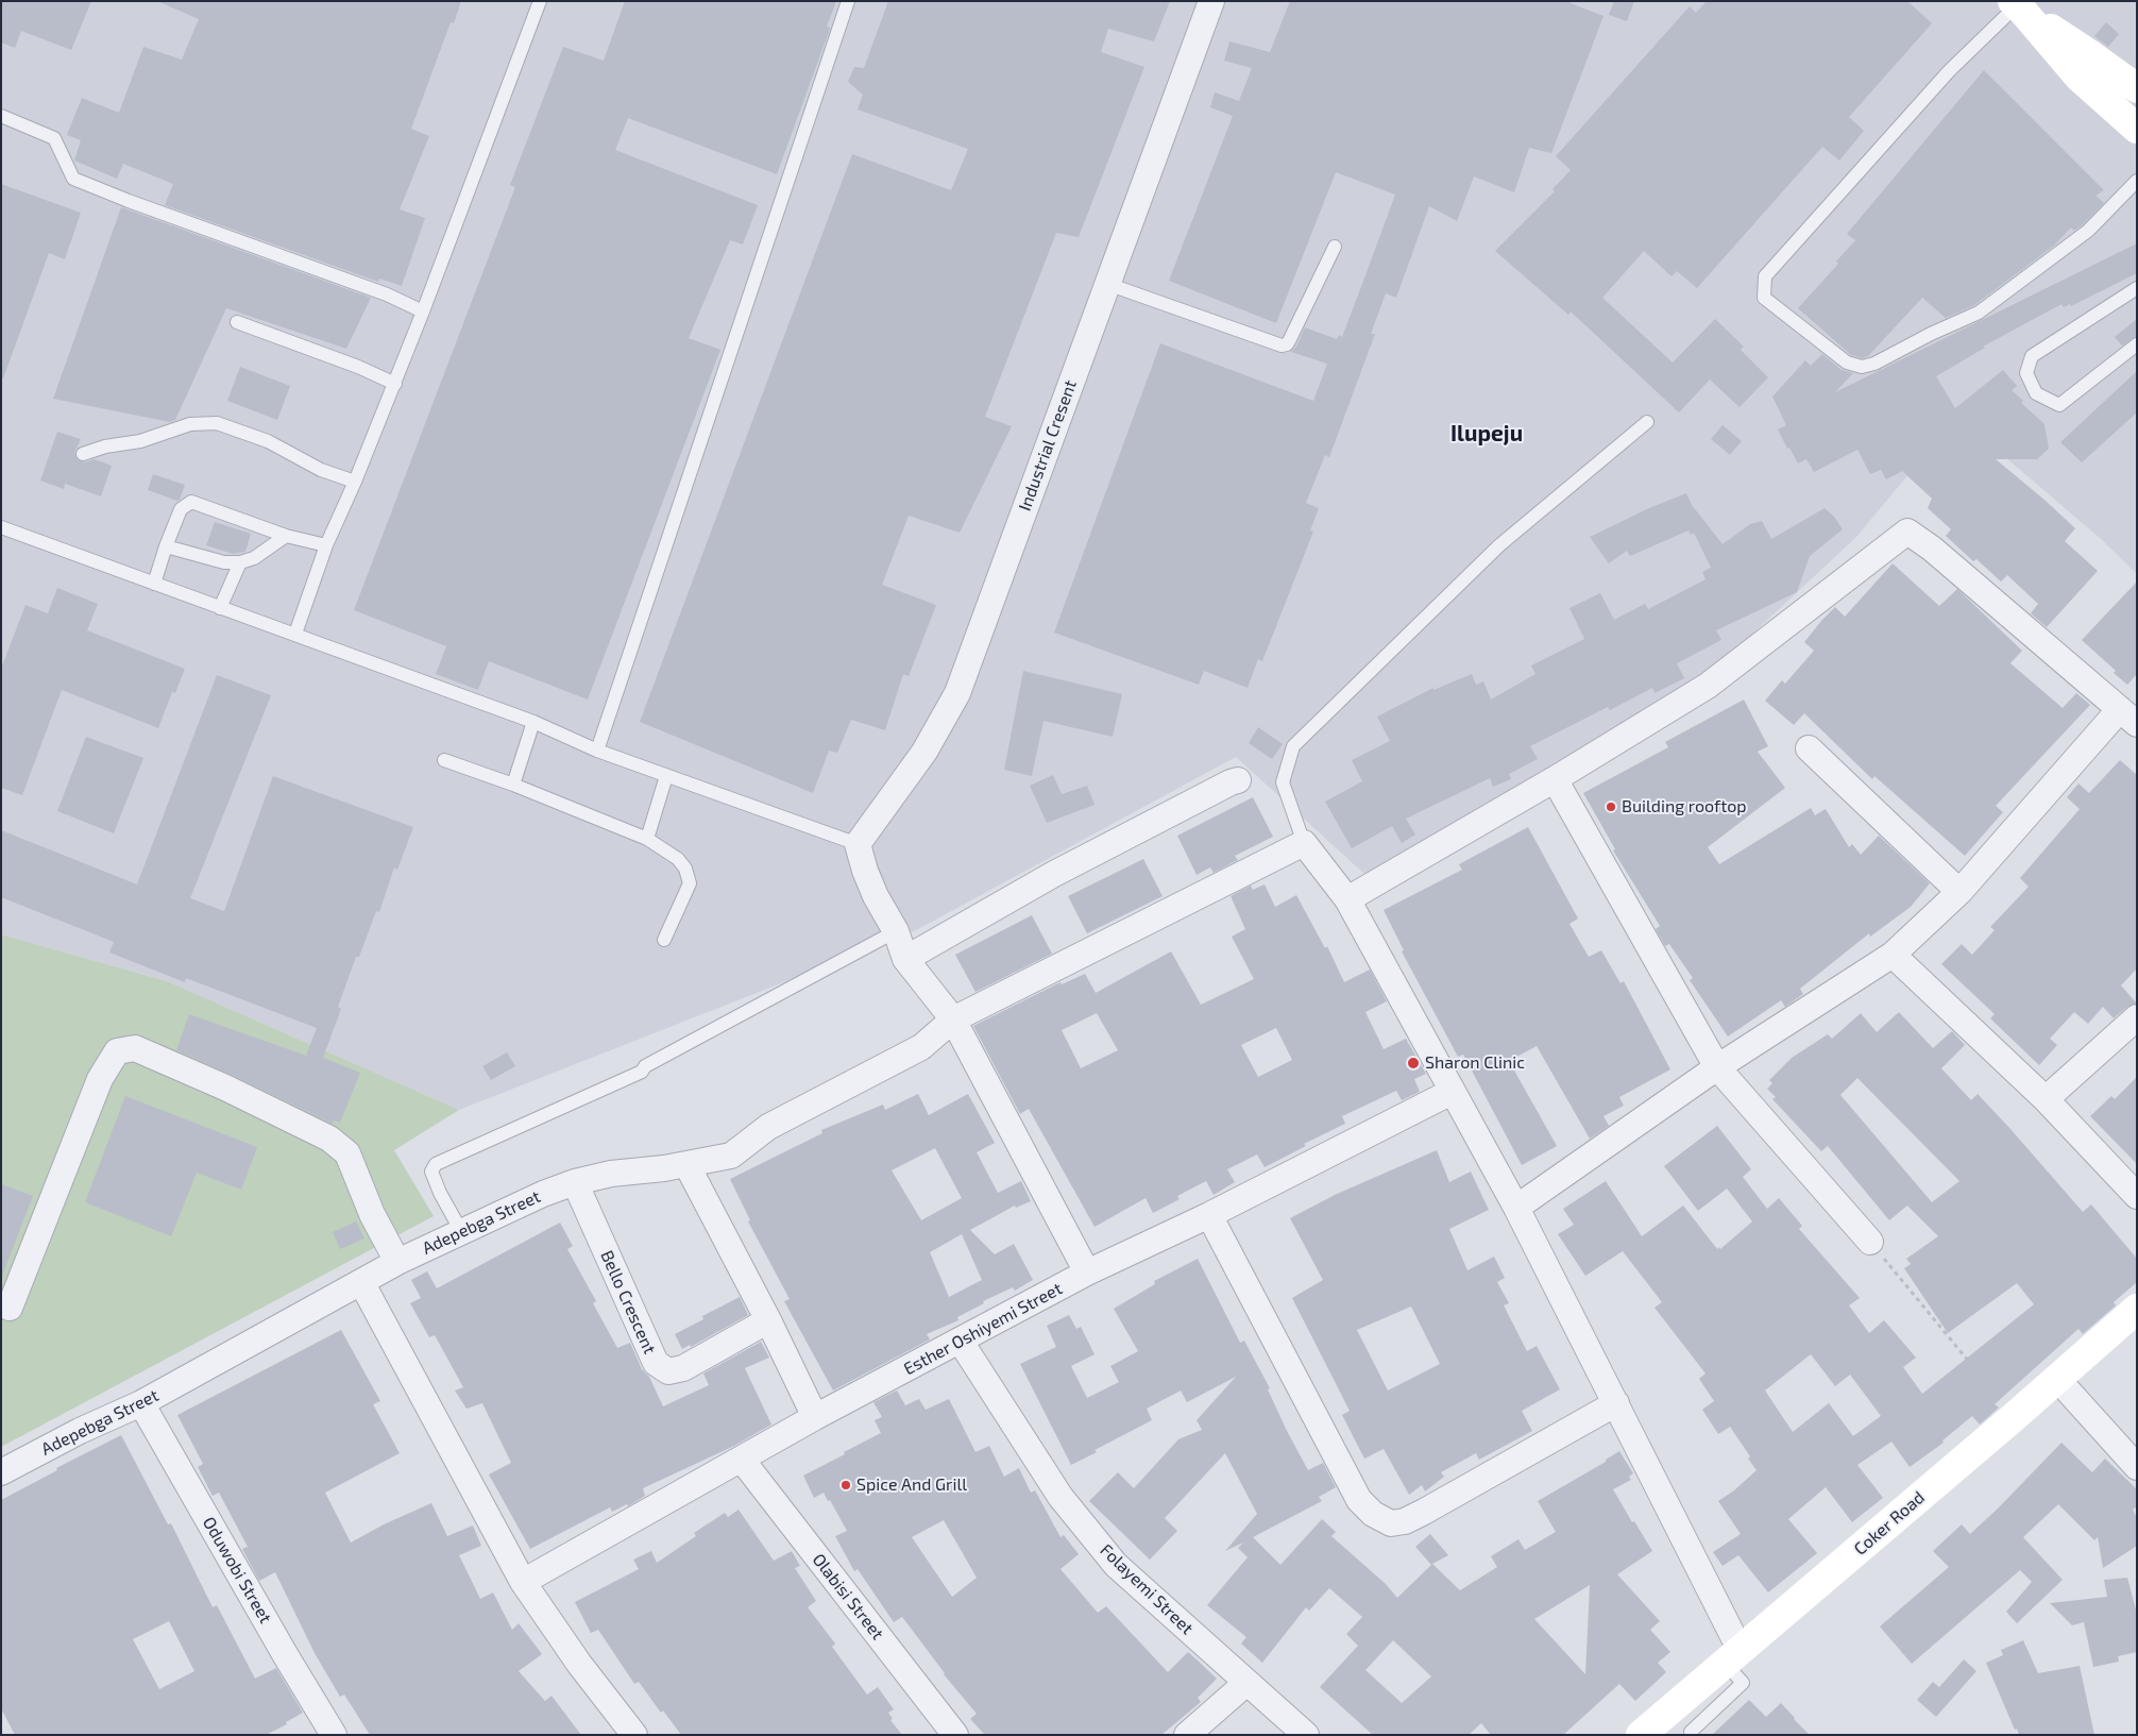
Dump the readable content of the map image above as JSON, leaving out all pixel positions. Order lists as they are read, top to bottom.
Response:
{
  "streets": {
    "main road": ["Coker Road"],
    "street": [
      "Industrial Cresent",
      "Adepebga Street",
      "Bello Crescent",
      "Esther Oshiyemi Street",
      "Oduwobi Street",
      "Folayemi Street",
      "Olabisi Street"
    ]
  },
  "crossings": [
    ["Adepebga Street", "Bello Crescent"],
    ["Adepebga Street", "Oduwobi Street"],
    ["Esther Oshiyemi Street", "Folayemi Street"],
    ["Esther Oshiyemi Street", "Olabisi Street"]
  ],
  "districts": ["Ilupeju"],
  "places": ["Building rooftop", "Sharon Clinic", "Spice And Grill"]
}
